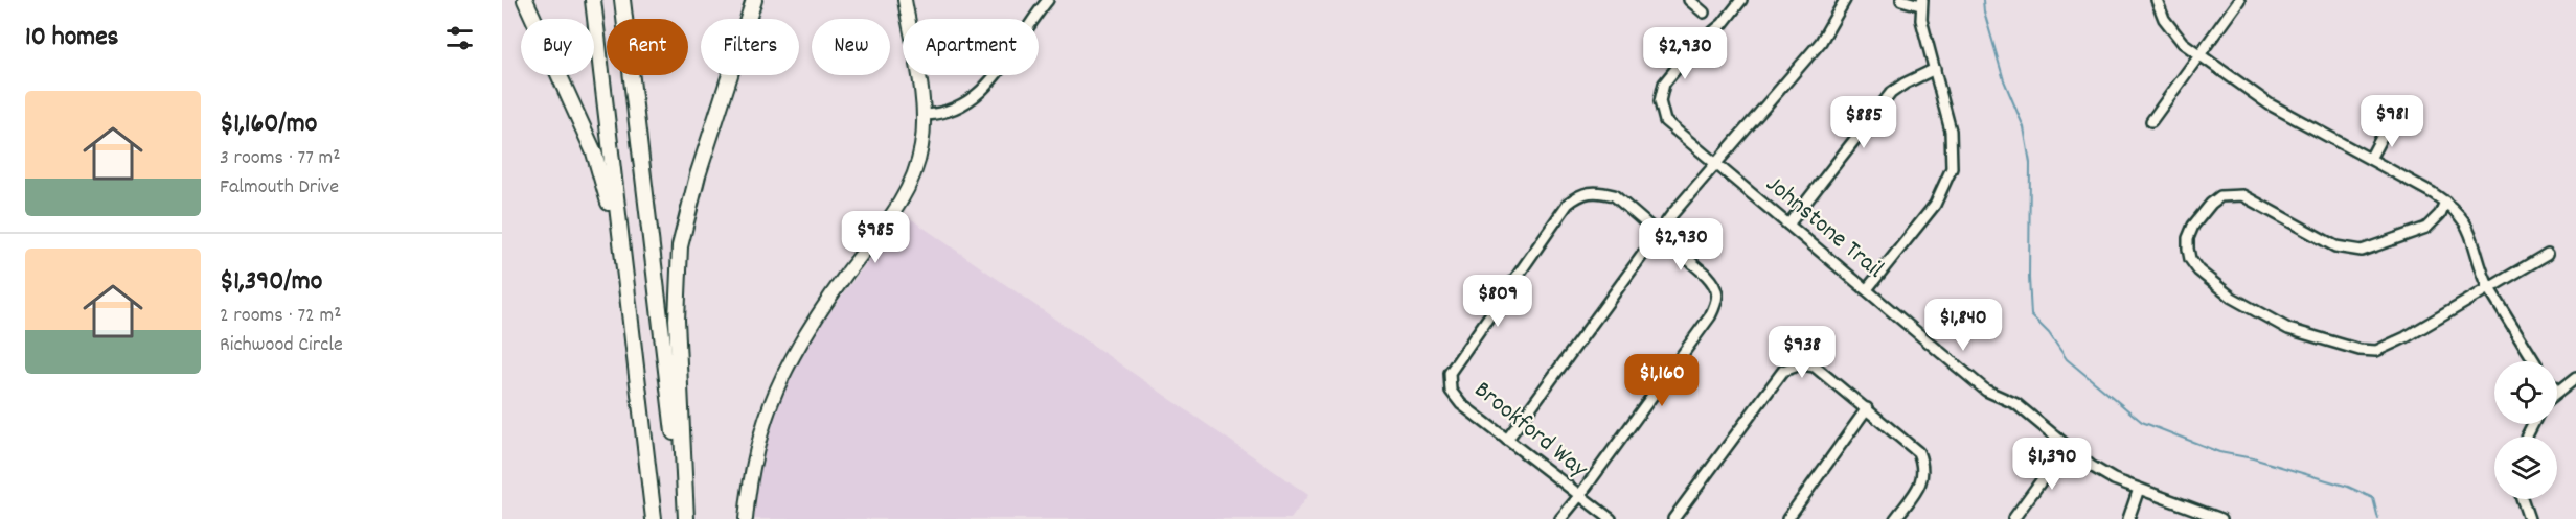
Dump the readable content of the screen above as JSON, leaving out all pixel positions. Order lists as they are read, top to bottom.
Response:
{
  "streets": {
    "street": ["Johnstone Trail", "Brookford Way"]
  },
  "page": {
    "heading": "10 homes",
    "chip": [
      "Buy",
      "Rent",
      "Filters",
      "New",
      "Apartment"
    ],
    "price": [
      "$2,930",
      "$981",
      "$885",
      "$985",
      "$2,930",
      "$809",
      "$1,840",
      "$938",
      "$1,160",
      "$1,390"
    ],
    "list": [
      {
        "name": "$1,160/mo",
        "note": "3 rooms · 77 m² · Falmouth Drive"
      },
      {
        "name": "$1,390/mo",
        "note": "2 rooms · 72 m² · Richwood Circle"
      }
    ]
  }
}
